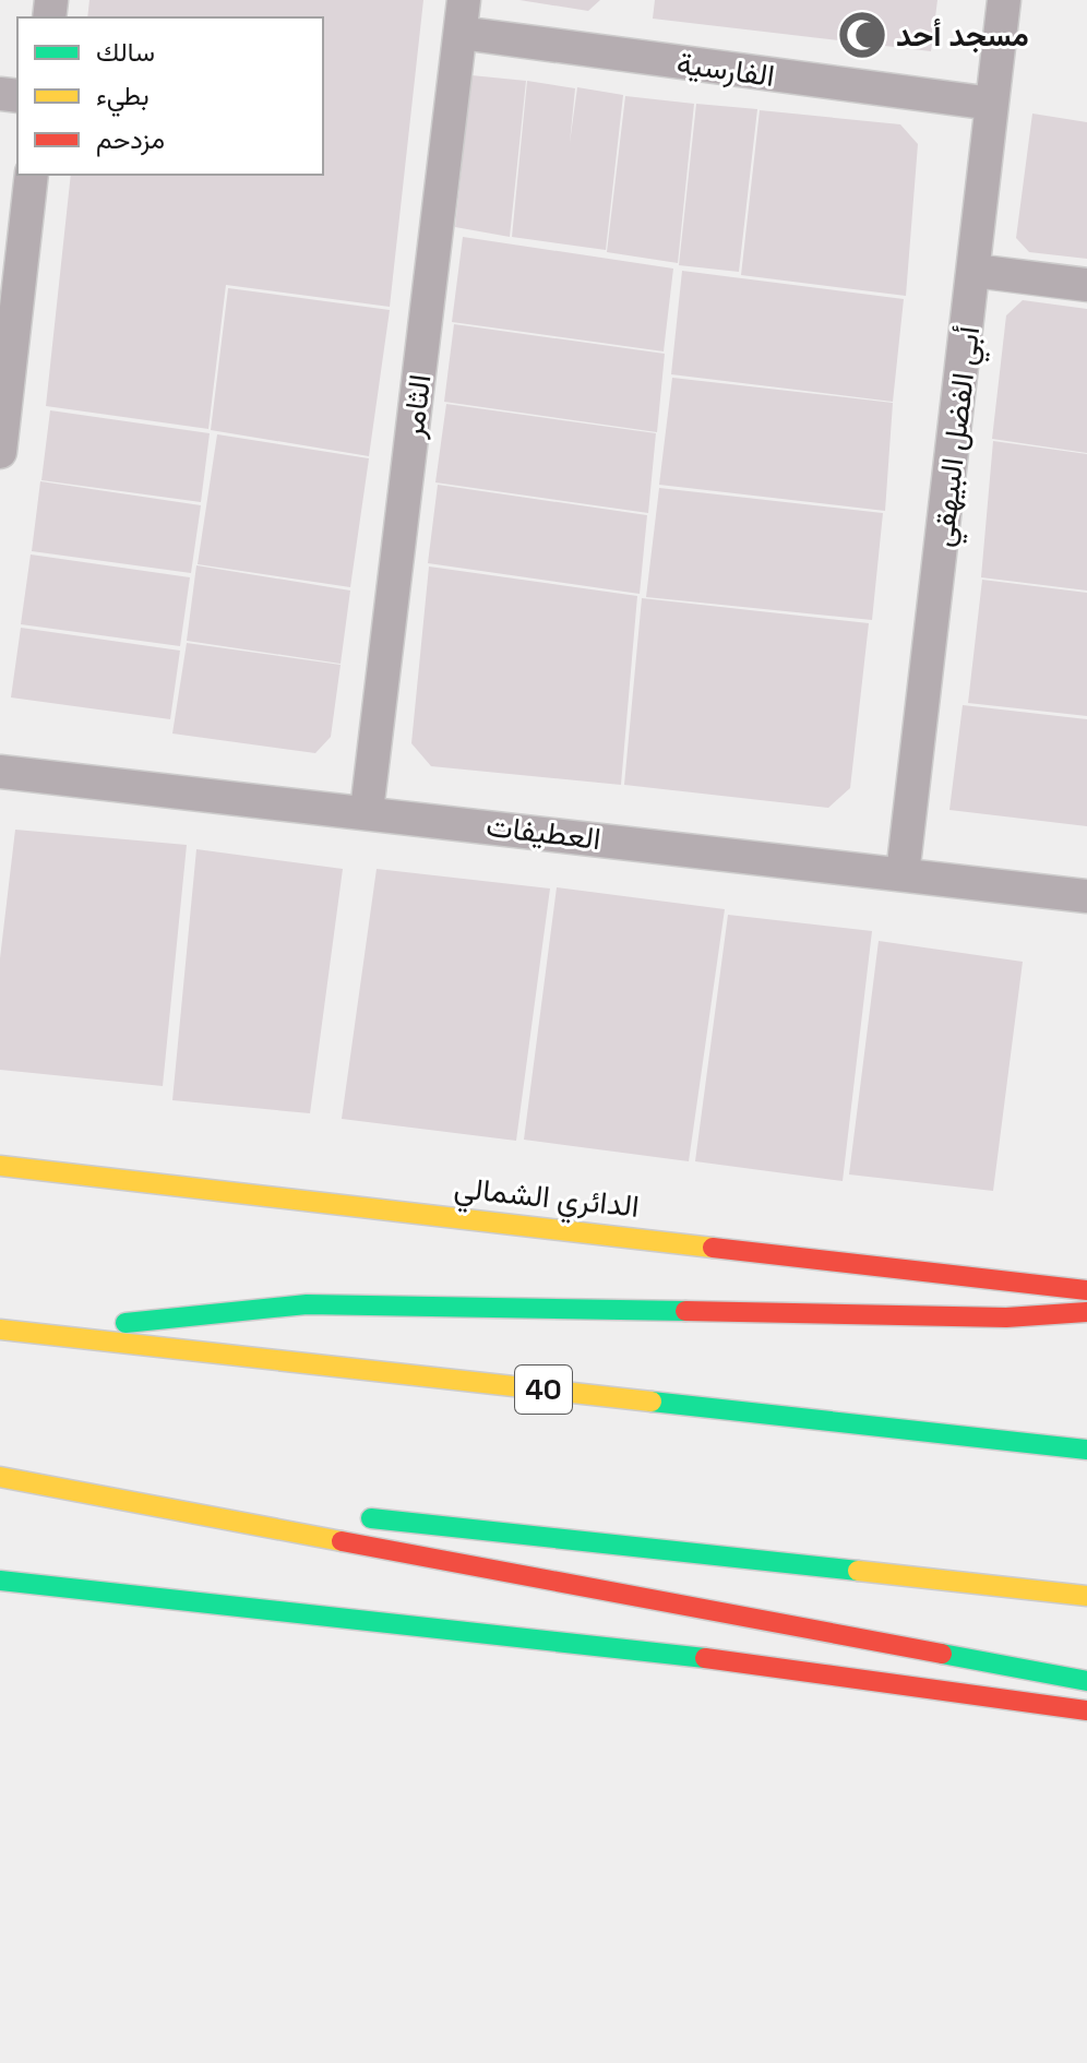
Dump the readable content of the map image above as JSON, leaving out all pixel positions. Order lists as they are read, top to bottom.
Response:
{
  "streets": {
    "main road": ["الدائري الشمالي", "40"],
    "street": [
      "الفارسية",
      "الثامر",
      "أبي الفضل البيهقي",
      "العطيفات"
    ]
  },
  "crossings": [
    ["الفارسية", "الثامر"],
    ["الفارسية", "أبي الفضل البيهقي"],
    ["الثامر", "العطيفات"],
    ["أبي الفضل البيهقي", "العطيفات"]
  ],
  "places": {
    "mosque": ["مسجد أحد"]
  },
  "legend": ["سالك", "بطيء", "مزدحم"]
}
